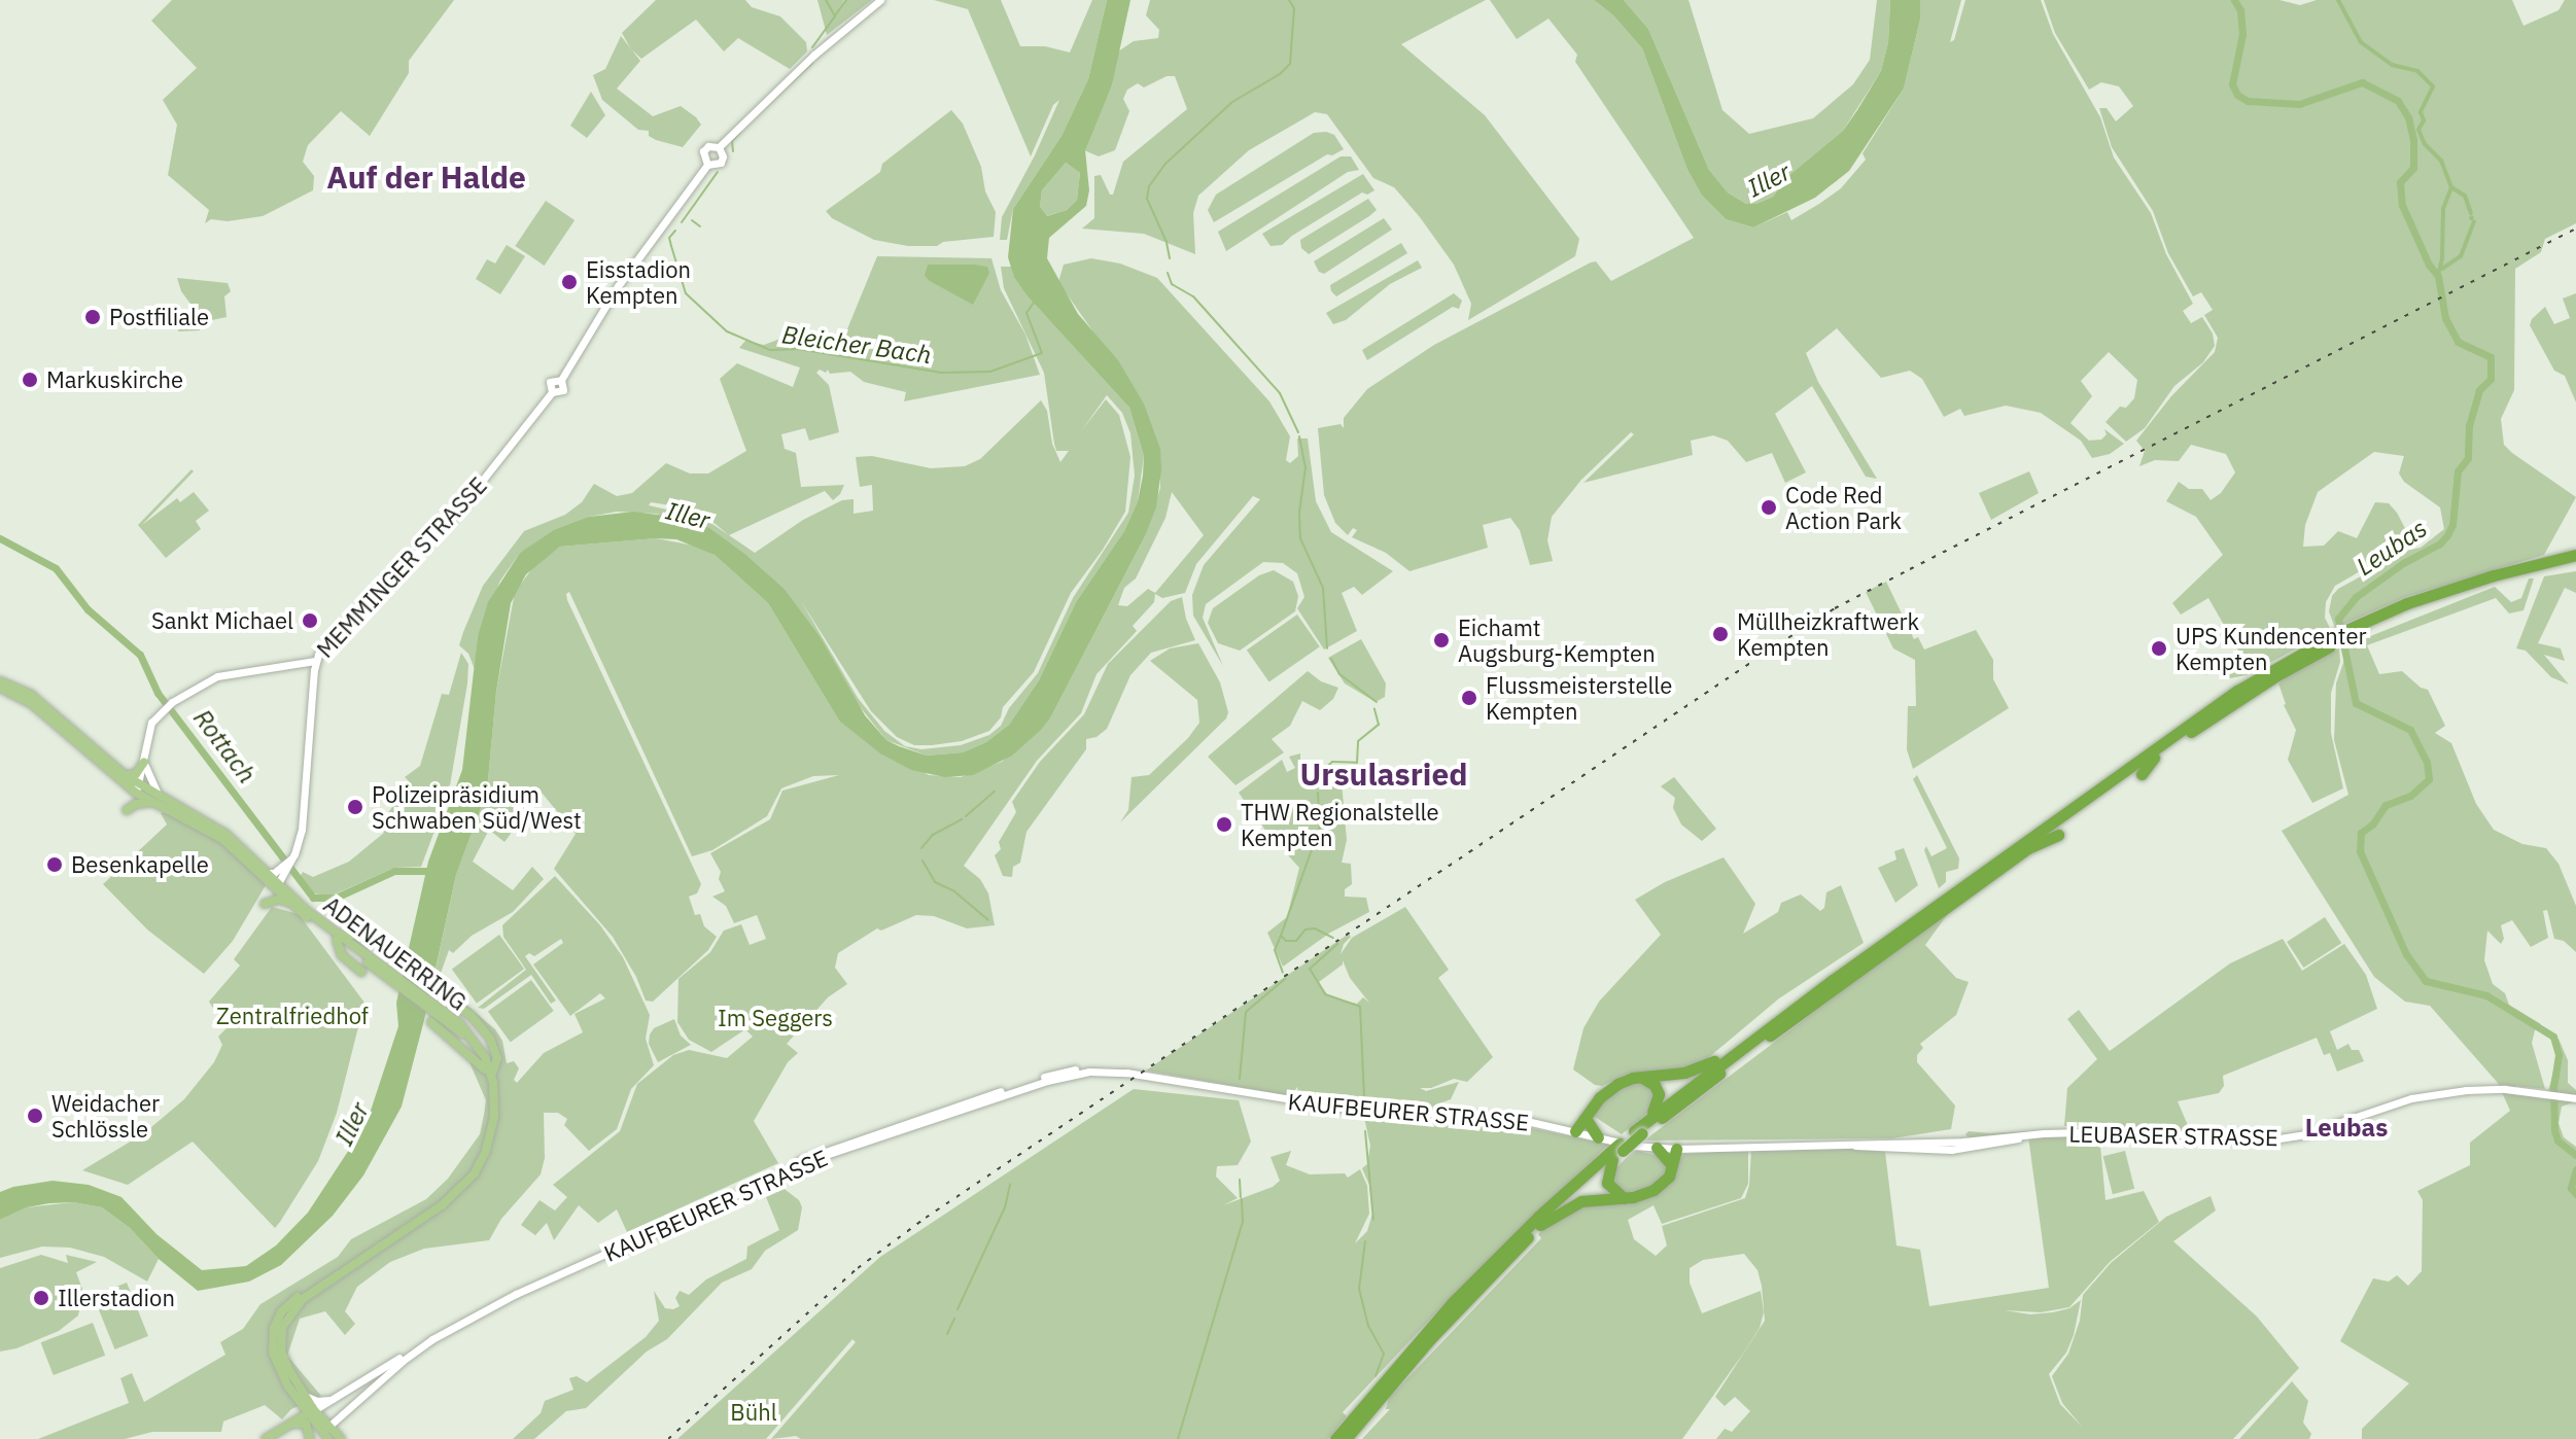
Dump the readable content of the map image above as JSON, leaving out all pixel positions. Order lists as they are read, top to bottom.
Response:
{
  "streets": {
    "main road": [
      "MEMMINGER STRASSE",
      "ADENAUERRING",
      "KAUFBEURER STRASSE",
      "LEUBASER STRASSE"
    ]
  },
  "crossings": [
    ["MEMMINGER STRASSE", "ADENAUERRING"],
    ["ADENAUERRING", "KAUFBEURER STRASSE"],
    ["KAUFBEURER STRASSE", "LEUBASER STRASSE"]
  ],
  "districts": ["Auf der Halde", "Ursulasried", "Leubas"],
  "water": [
    "Iller",
    "Bleicher Bach",
    "Leubas",
    "Rottach"
  ],
  "parks": ["Zentralfriedhof", "Im Seggers", "Bühl"],
  "places": [
    "Eisstadion Kempten",
    "Postfiliale",
    "Markuskirche",
    "Code Red Action Park",
    "Sankt Michael",
    "Müllheizkraftwerk Kempten",
    "Eichamt Augsburg-Kempten",
    "UPS Kundencenter Kempten",
    "Flussmeisterstelle Kempten",
    "Polizeipräsidium Schwaben Süd/West",
    "THW Regionalstelle Kempten",
    "Besenkapelle",
    "Weidacher Schlössle",
    "Illerstadion"
  ]
}
